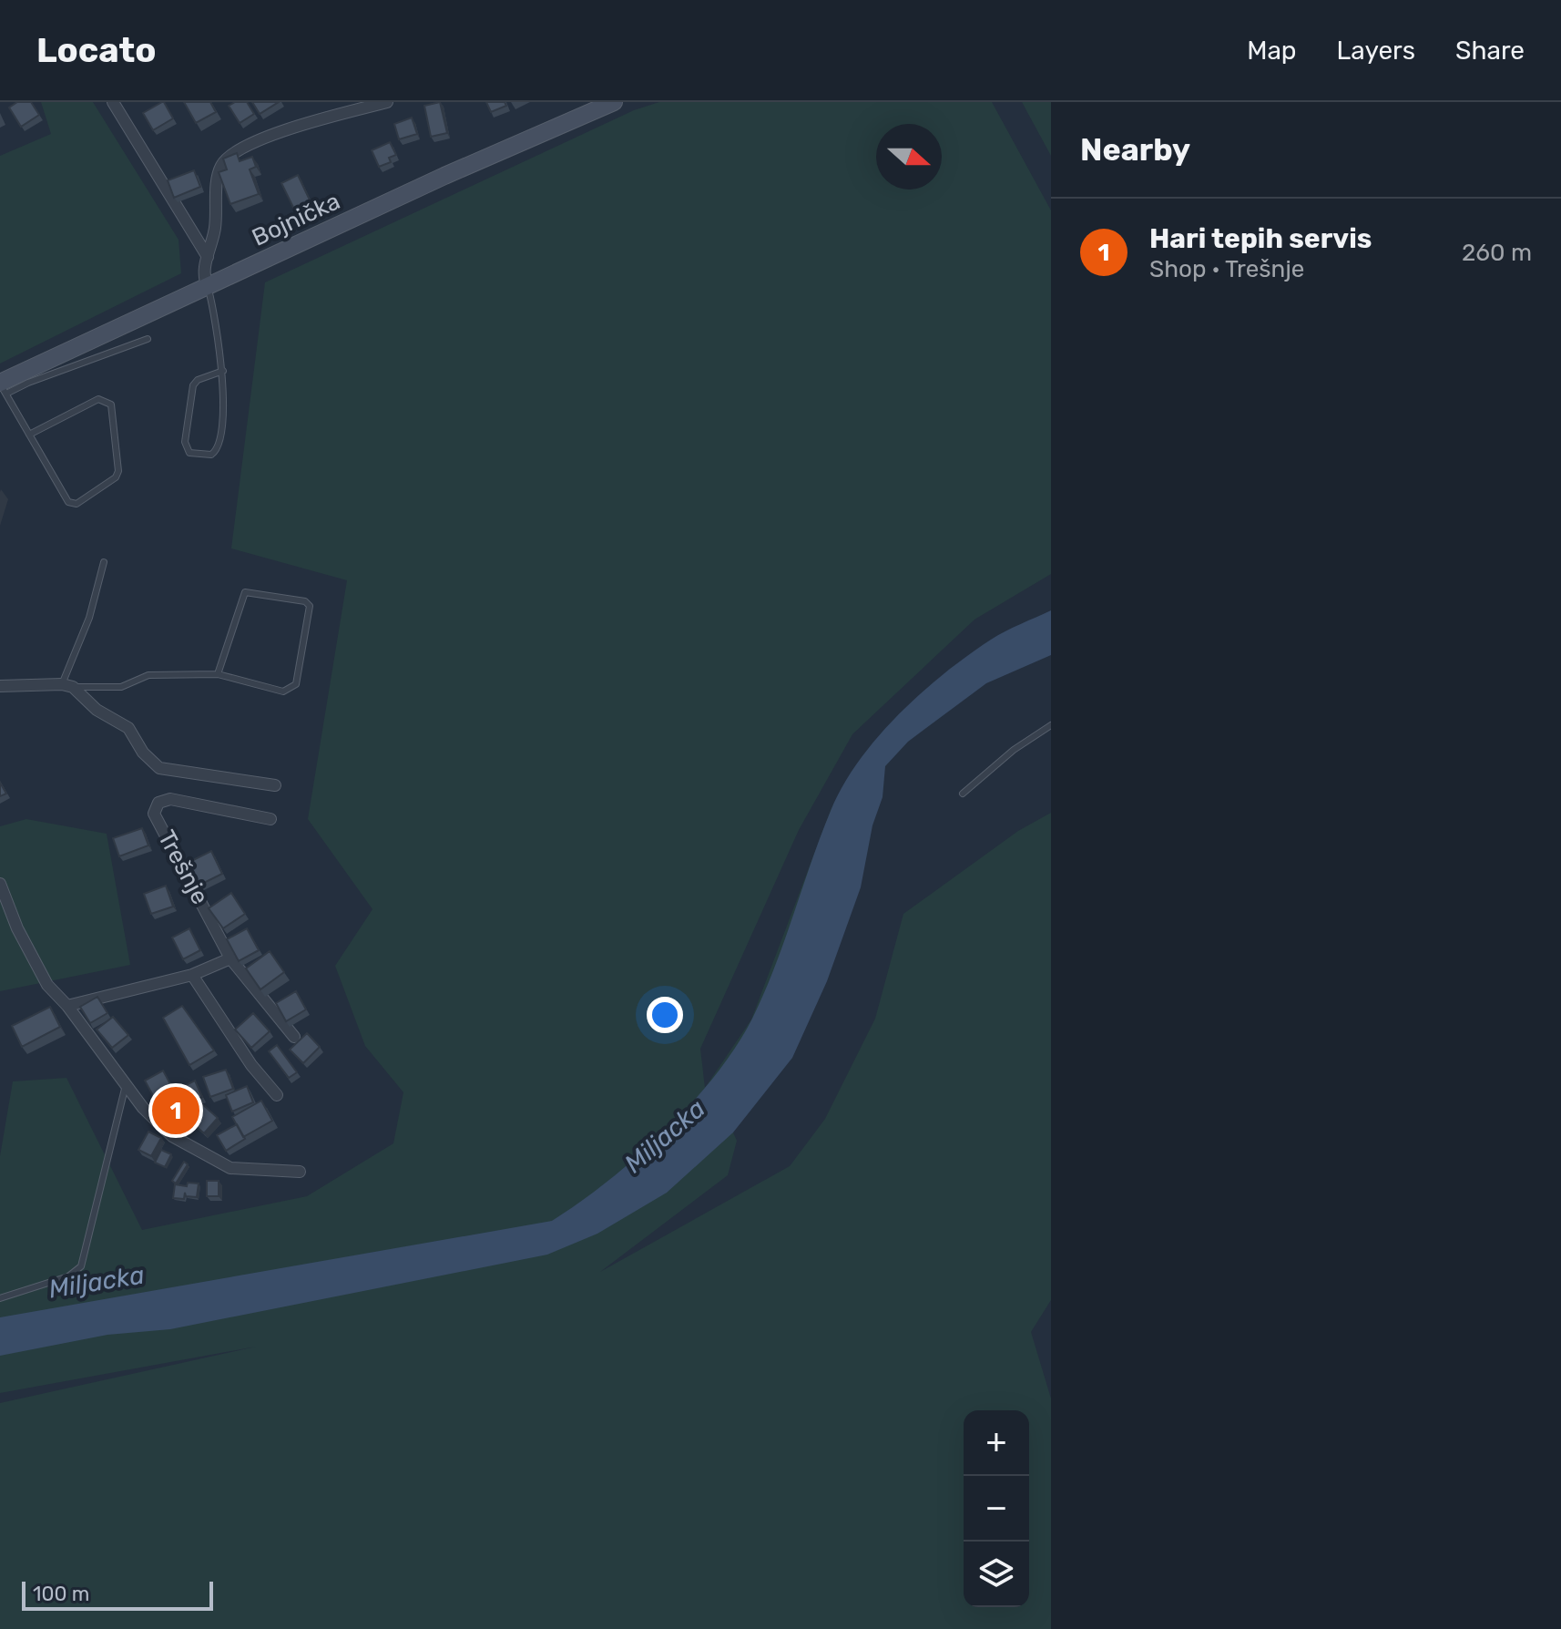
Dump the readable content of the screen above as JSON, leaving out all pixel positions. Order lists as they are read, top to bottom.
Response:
{
  "streets": {
    "main road": ["Bojnička"],
    "street": ["Trešnje"]
  },
  "water": ["Miljacka"],
  "scale_bar": "100 m",
  "north": "right",
  "page": {
    "header": "Locato",
    "nav": ["Map", "Layers", "Share"],
    "heading": "Nearby",
    "list": [
      {
        "mark": "1",
        "name": "Hari tepih servis",
        "note": "Shop · Trešnje",
        "value": "260 m"
      }
    ],
    "pins": "1",
    "map_buttons": ["+", "−"],
    "scale": "100 m"
  }
}
